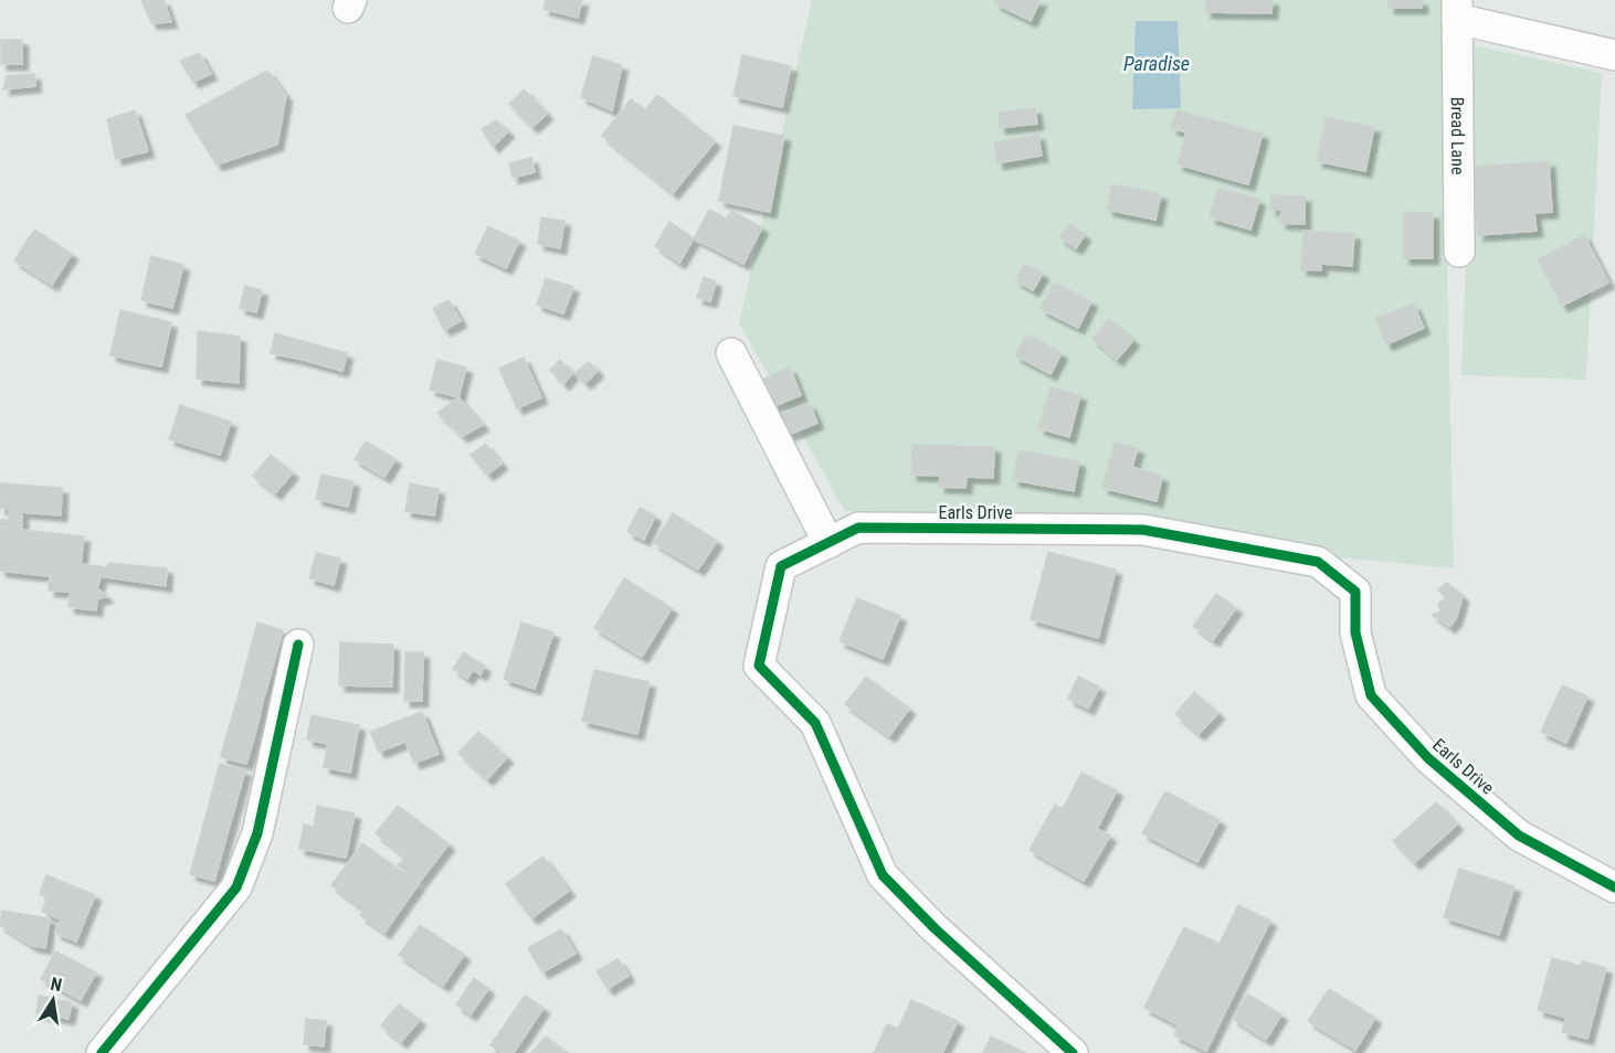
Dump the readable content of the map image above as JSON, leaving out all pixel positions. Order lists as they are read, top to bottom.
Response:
{
  "streets": {
    "street": ["Bread Lane", "Earls Drive"]
  },
  "water": ["Paradise"],
  "north": "top"
}
